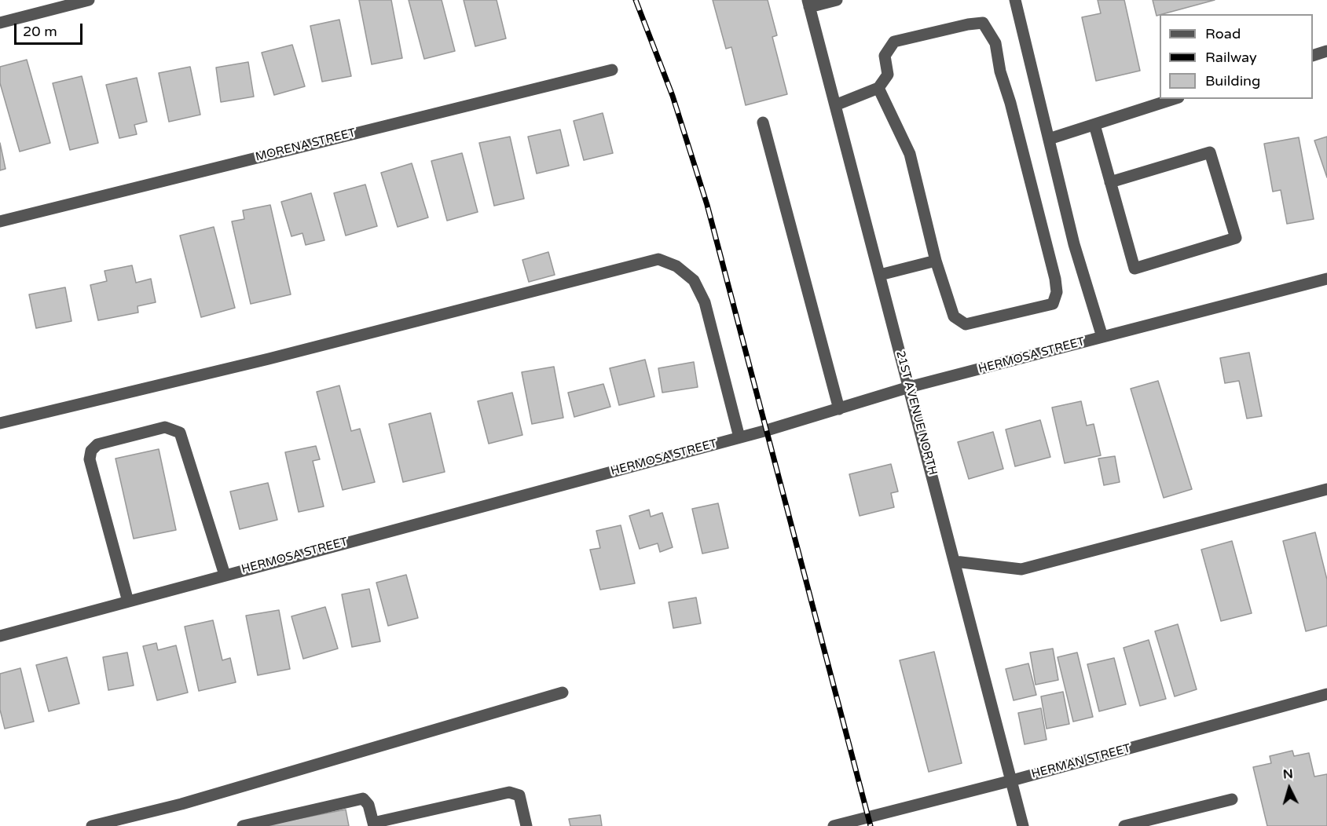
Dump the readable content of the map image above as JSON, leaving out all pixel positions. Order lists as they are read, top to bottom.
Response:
{
  "streets": {
    "street": [
      "MORENA STREET",
      "HERMOSA STREET",
      "21ST AVENUE NORTH",
      "HERMAN STREET"
    ]
  },
  "crossings": [
    ["HERMOSA STREET", "21ST AVENUE NORTH"],
    ["21ST AVENUE NORTH", "HERMAN STREET"]
  ],
  "legend": ["Road", "Railway", "Building"],
  "scale_bar": "20 m",
  "north": "top"
}
